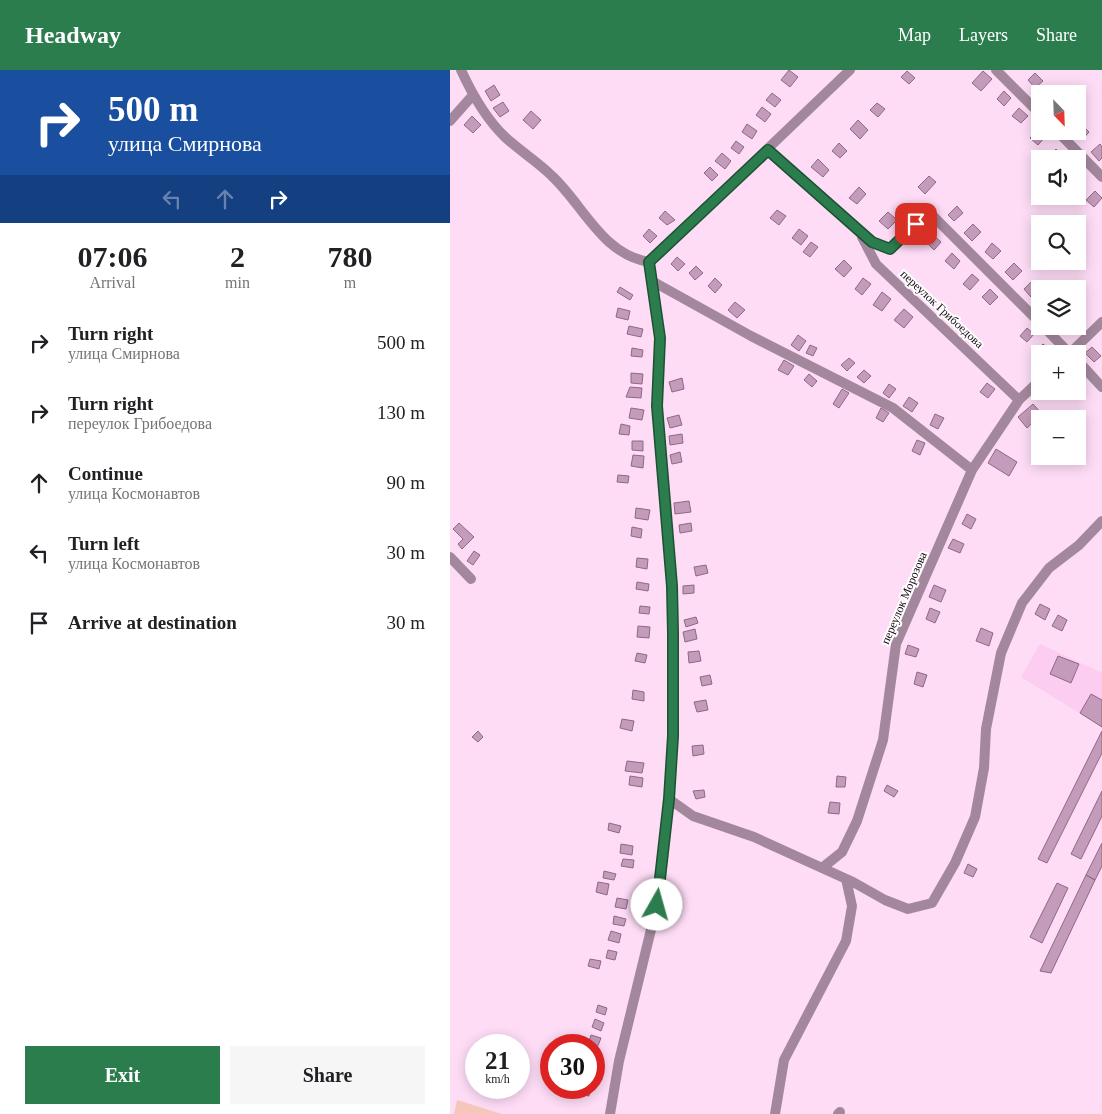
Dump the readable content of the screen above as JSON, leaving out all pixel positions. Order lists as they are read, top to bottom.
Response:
{
  "streets": {
    "street": ["переулок Грибоедова", "переулок Морозова"]
  },
  "crossings": [
    ["переулок Грибоедова", "переулок Морозова"]
  ],
  "north": "bottom right",
  "page": {
    "header": "Headway",
    "nav": ["Map", "Layers", "Share"],
    "turn": ["500 m", "улица Смирнова"],
    "map_buttons": ["+", "−"],
    "eta": [
      "07:06",
      "Arrival",
      "2",
      "min",
      "780",
      "m"
    ],
    "list": [
      {
        "name": "Turn right",
        "note": "улица Смирнова",
        "value": "500 m"
      },
      {
        "name": "Turn right",
        "note": "переулок Грибоедова",
        "value": "130 m"
      },
      {
        "name": "Continue",
        "note": "улица Космонавтов",
        "value": "90 m"
      },
      {
        "name": "Turn left",
        "note": "улица Космонавтов",
        "value": "30 m"
      },
      {
        "name": "Arrive at destination",
        "value": "30 m"
      }
    ],
    "speed": "21 km/h",
    "limit": "30",
    "buttons": ["Exit", "Share"]
  }
}
